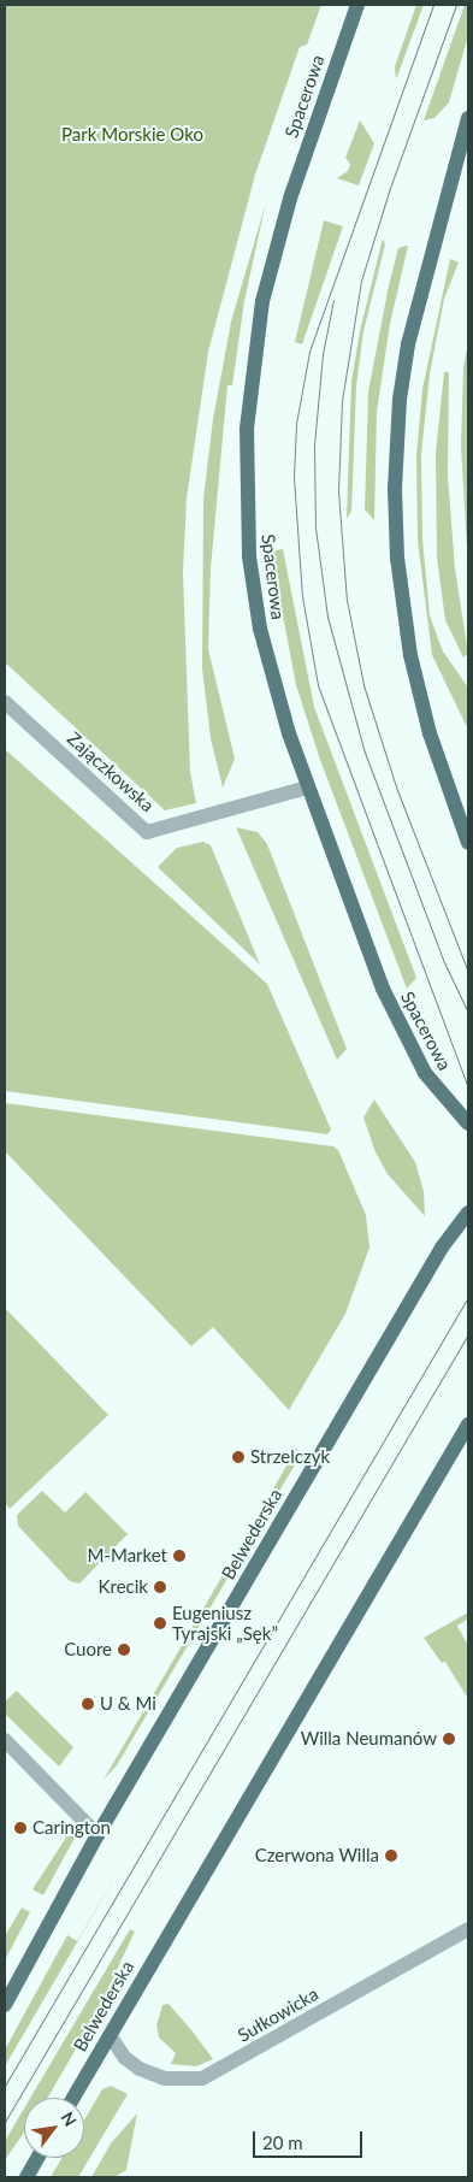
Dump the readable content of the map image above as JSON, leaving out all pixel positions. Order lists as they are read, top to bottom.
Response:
{
  "streets": {
    "main road": ["Spacerowa", "Belwederska"],
    "street": ["Zajączkowska", "Sułkowicka"]
  },
  "crossings": [
    ["Spacerowa", "Zajączkowska"],
    ["Belwederska", "Sułkowicka"]
  ],
  "parks": ["Park Morskie Oko"],
  "places": [
    "Strzelczyk",
    "M-Market",
    "Krecik",
    "Eugeniusz Tyrajski „Sęk”",
    "Cuore",
    "U & Mi",
    "Willa Neumanów",
    "Carington",
    "Czerwona Willa"
  ],
  "scale_bar": "20 m",
  "north": "top right"
}
